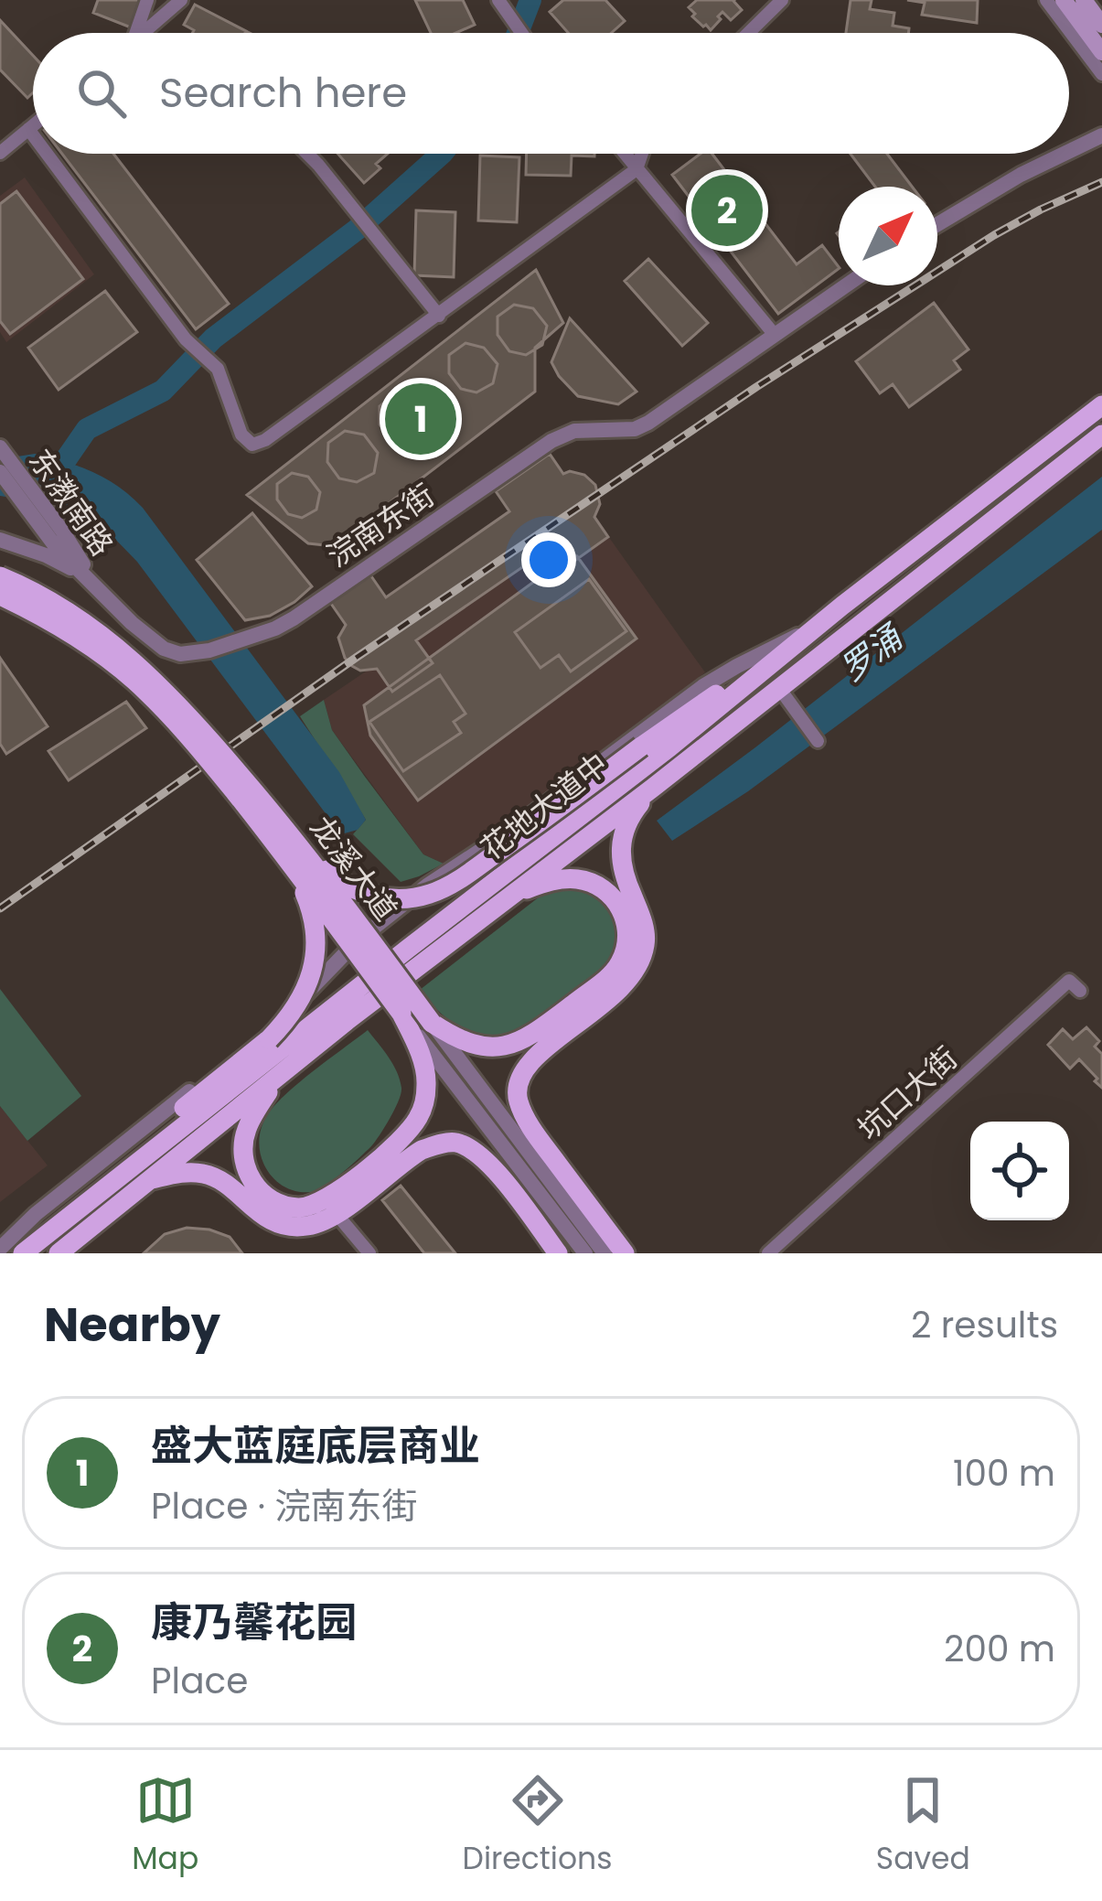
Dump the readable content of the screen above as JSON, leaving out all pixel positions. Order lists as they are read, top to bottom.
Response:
{
  "streets": {
    "main road": ["花地大道中", "龙溪大道"],
    "street": ["东漖南路", "浣南东街", "坑口大街"]
  },
  "crossings": [
    ["东漖南路", "浣南东街"]
  ],
  "water": ["罗涌"],
  "north": "top right",
  "page": {
    "search": "Search here",
    "pins": ["2", "1"],
    "heading": ["Nearby", "2 results"],
    "list": [
      {
        "mark": "1",
        "name": "盛大蓝庭底层商业",
        "note": "Place · 浣南东街",
        "value": "100 m"
      },
      {
        "mark": "2",
        "name": "康乃馨花园",
        "note": "Place",
        "value": "200 m"
      }
    ],
    "nav": ["Map", "Directions", "Saved"]
  }
}
